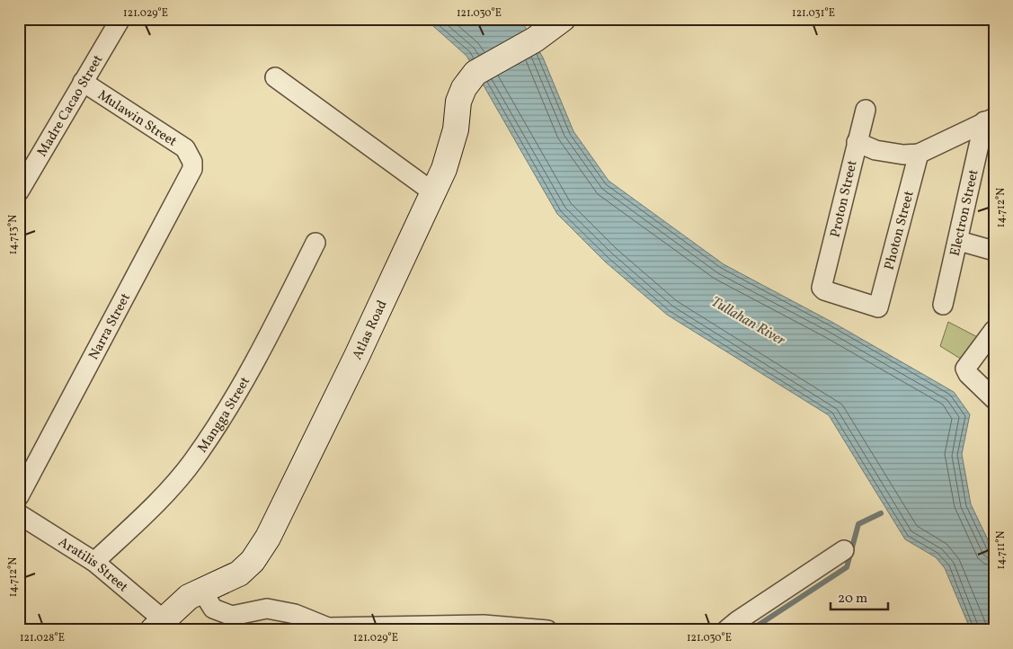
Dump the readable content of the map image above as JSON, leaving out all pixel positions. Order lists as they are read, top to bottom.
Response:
{
  "streets": {
    "street": [
      "Madre Cacao Street",
      "Mulawin Street",
      "Proton Street",
      "Electron Street",
      "Photon Street",
      "Narra Street",
      "Atlas Road",
      "Mangga Street",
      "Aratilis Street"
    ]
  },
  "crossings": [
    ["Madre Cacao Street", "Mulawin Street"],
    ["Mulawin Street", "Narra Street"],
    ["Proton Street", "Photon Street"],
    ["Atlas Road", "Aratilis Street"],
    ["Mangga Street", "Aratilis Street"]
  ],
  "water": ["Tullahan River"],
  "scale_bar": "20 m",
  "coordinates": [
    "121.029°E",
    "121.030°E",
    "121.031°E",
    "14.712°N",
    "14.713°N",
    "14.711°N",
    "121.028°E"
  ]
}
